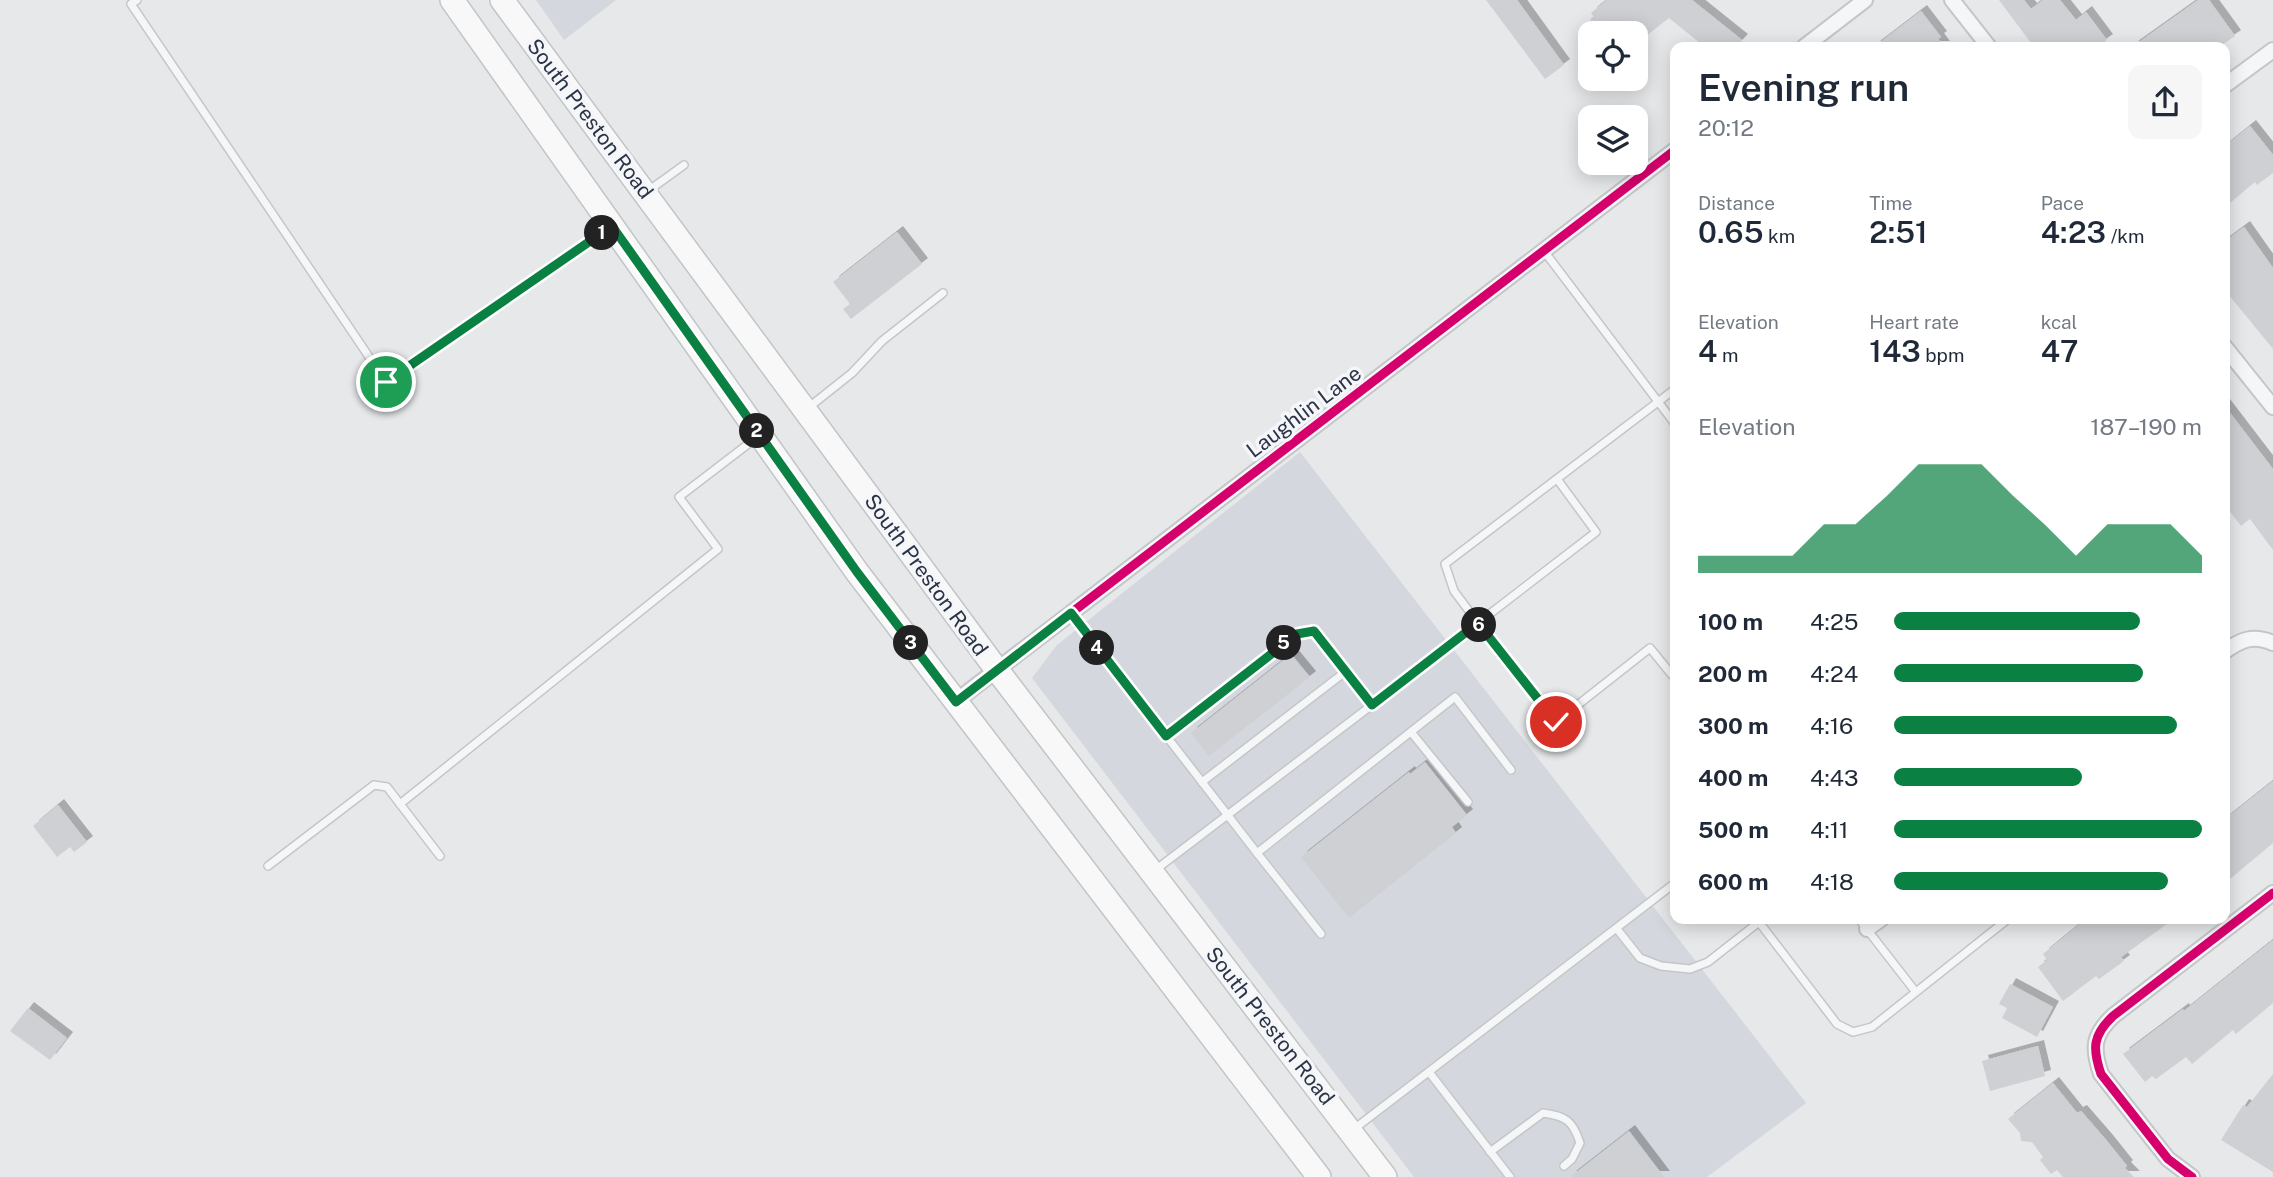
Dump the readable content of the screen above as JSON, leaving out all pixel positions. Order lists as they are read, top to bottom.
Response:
{
  "streets": {
    "main road": ["South Preston Road"],
    "street": ["Laughlin Lane"]
  },
  "crossings": [
    ["South Preston Road", "Laughlin Lane"]
  ],
  "page": {
    "heading": ["Evening run", "20:12"],
    "stats": [
      ["Distance", "0.65 km"],
      ["Time", "2:51"],
      ["Pace", "4:23 /km"],
      ["Elevation", "4 m"],
      ["Heart rate", "143 bpm"],
      ["kcal", "47"]
    ],
    "pins": [
      "1",
      "2",
      "6",
      "3",
      "5",
      "4"
    ],
    "chart": ["Elevation", "187–190 m"],
    "list": [
      {
        "name": "100 m",
        "note": "4:25"
      },
      {
        "name": "200 m",
        "note": "4:24"
      },
      {
        "name": "300 m",
        "note": "4:16"
      },
      {
        "name": "400 m",
        "note": "4:43"
      },
      {
        "name": "500 m",
        "note": "4:11"
      },
      {
        "name": "600 m",
        "note": "4:18"
      }
    ]
  }
}
